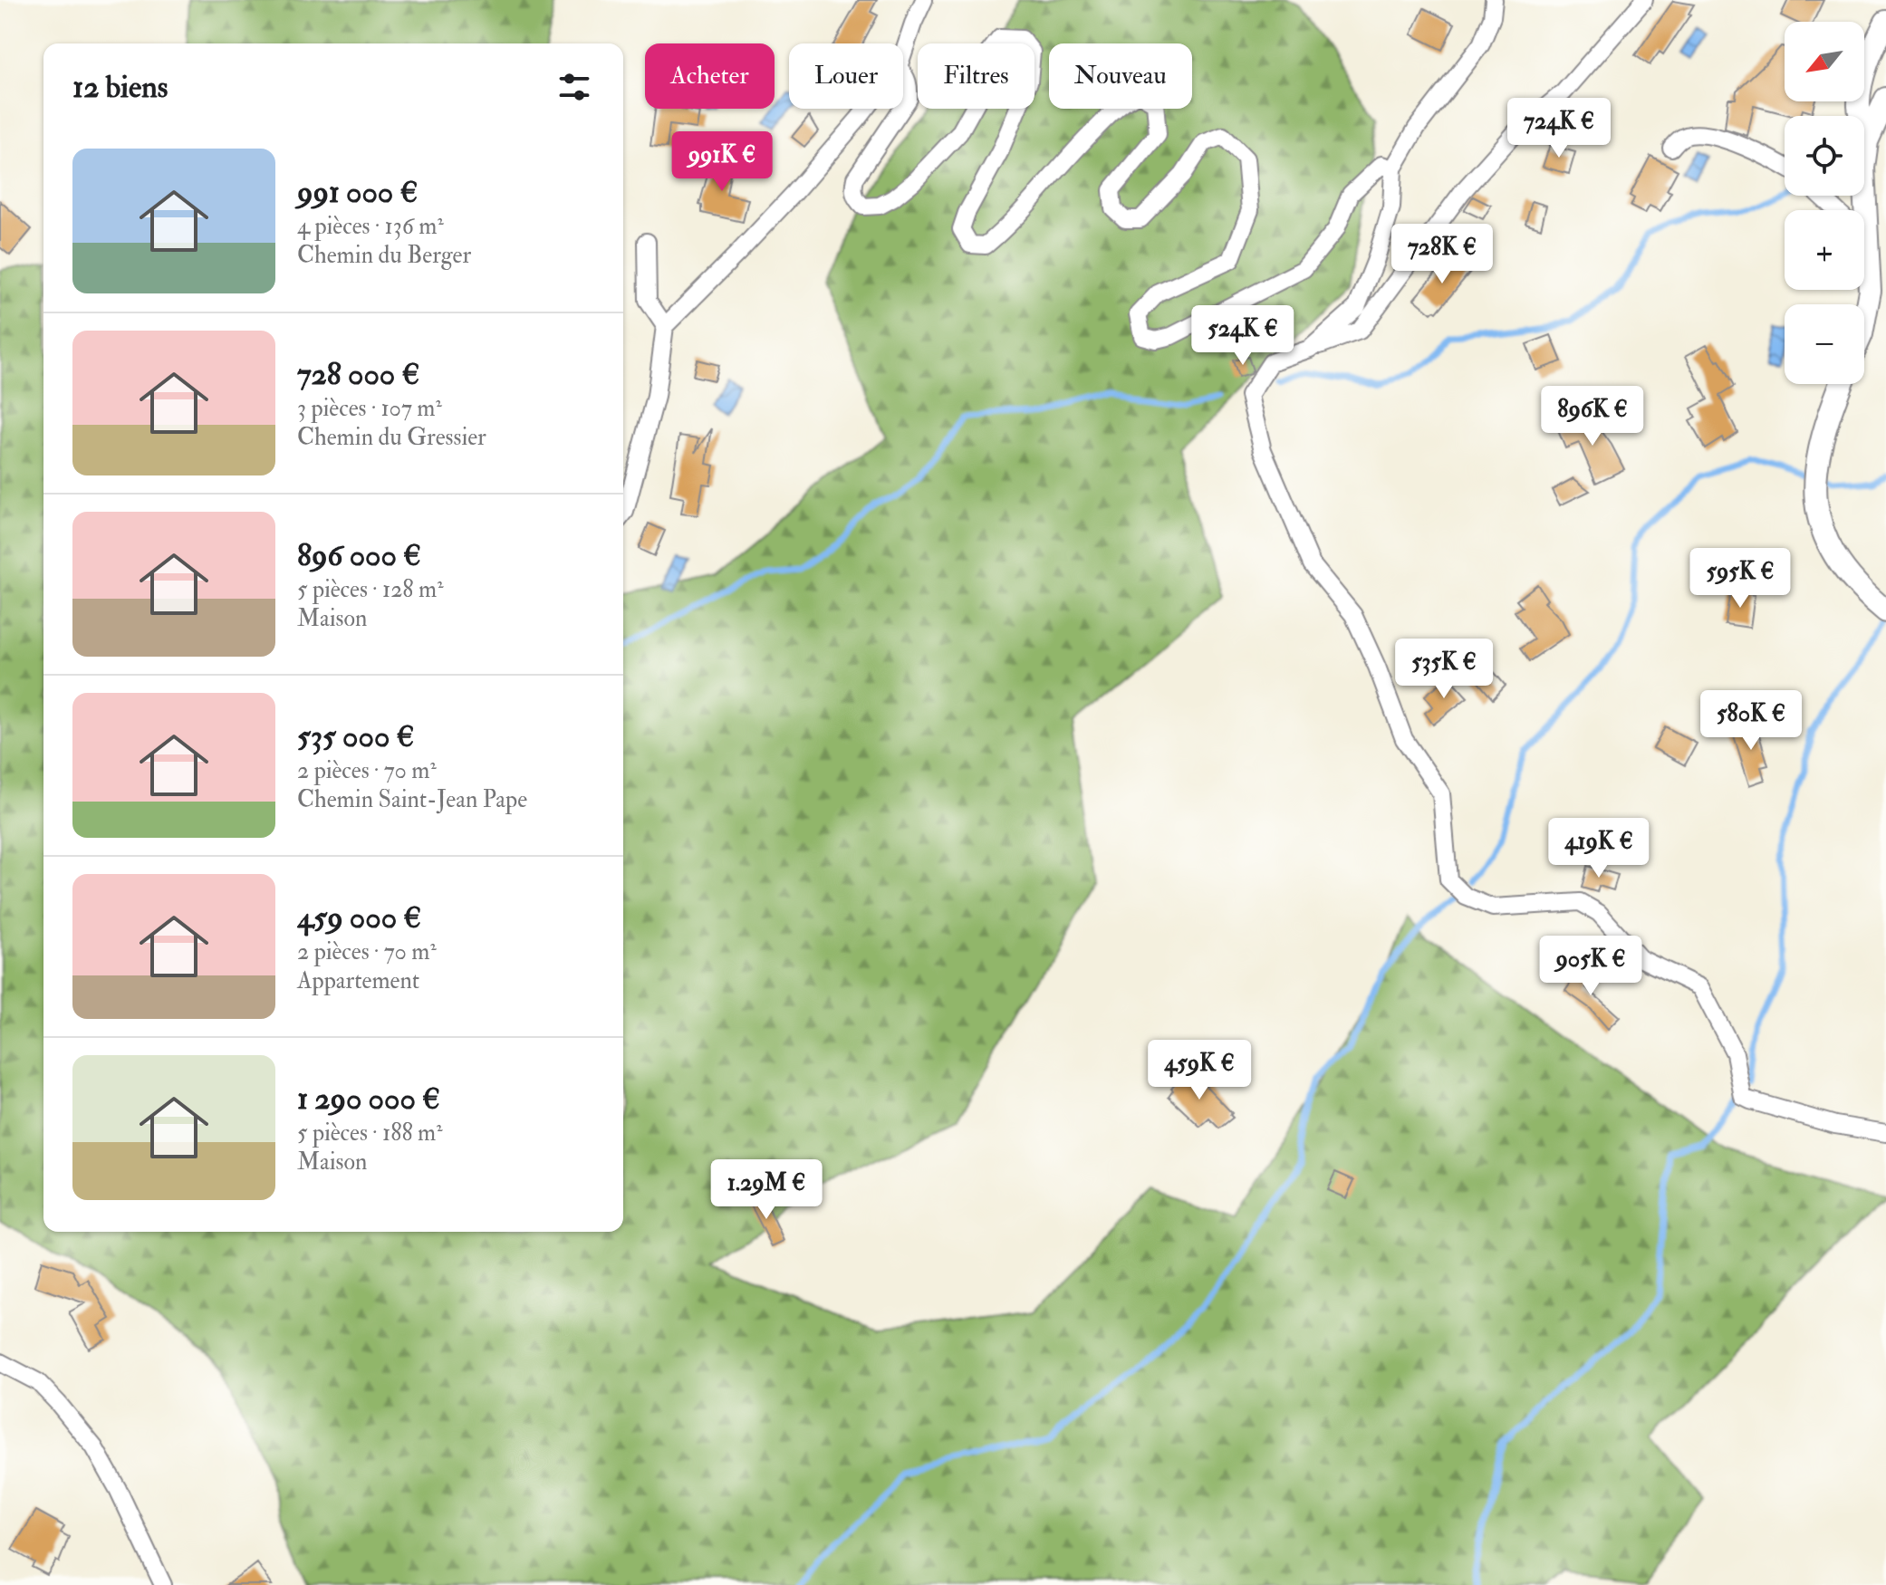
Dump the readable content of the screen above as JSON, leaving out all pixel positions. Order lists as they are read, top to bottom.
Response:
{
  "north": "bottom left",
  "page": {
    "map_buttons": ["+", "−"],
    "chip": [
      "Acheter",
      "Louer",
      "Filtres",
      "Nouveau"
    ],
    "heading": "12 biens",
    "price": [
      "724K €",
      "991K €",
      "728K €",
      "524K €",
      "896K €",
      "595K €",
      "535K €",
      "580K €",
      "419K €",
      "905K €",
      "459K €",
      "1.29M €"
    ],
    "list": [
      {
        "name": "991 000 €",
        "note": "4 pièces · 136 m² · Chemin du Berger"
      },
      {
        "name": "728 000 €",
        "note": "3 pièces · 107 m² · Chemin du Gressier"
      },
      {
        "name": "896 000 €",
        "note": "5 pièces · 128 m² · Maison"
      },
      {
        "name": "535 000 €",
        "note": "2 pièces · 70 m² · Chemin Saint-Jean Pape"
      },
      {
        "name": "459 000 €",
        "note": "2 pièces · 70 m² · Appartement"
      },
      {
        "name": "1 290 000 €",
        "note": "5 pièces · 188 m² · Maison"
      }
    ]
  }
}
